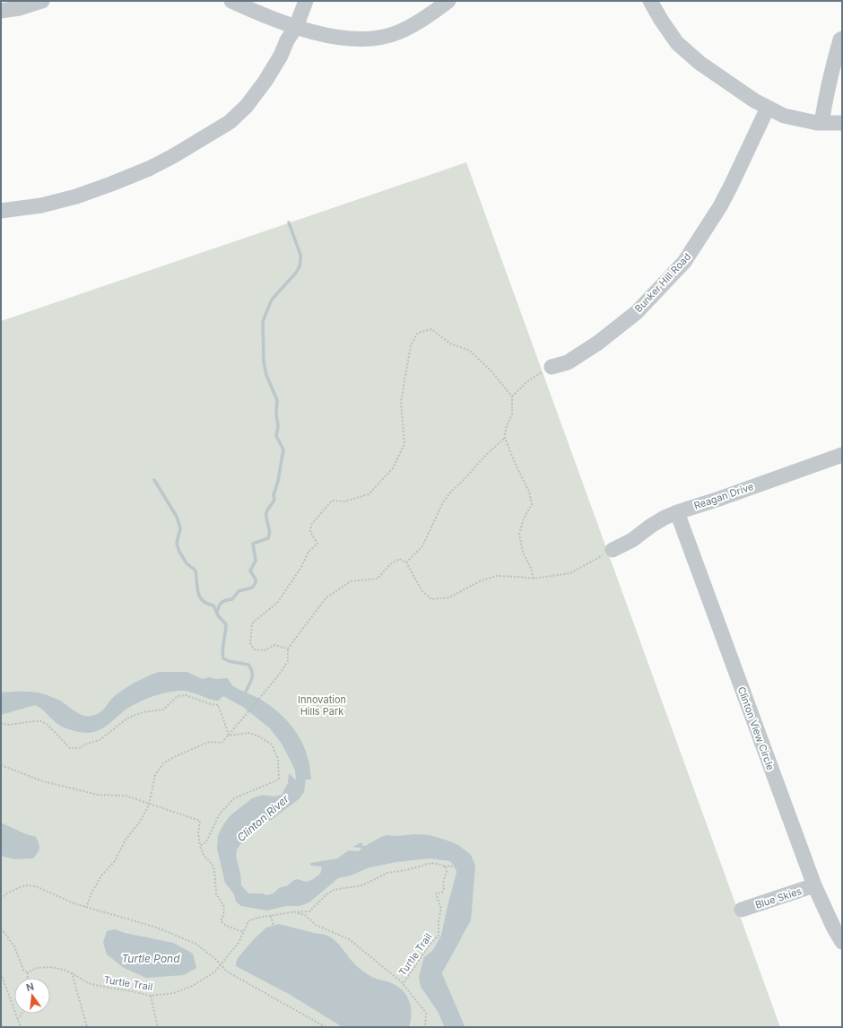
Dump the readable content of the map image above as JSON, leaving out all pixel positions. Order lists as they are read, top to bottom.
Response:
{
  "streets": {
    "street": [
      "Bunker Hill Road",
      "Reagan Drive",
      "Clinton View Circle",
      "Blue Skies"
    ],
    "path": ["Turtle Trail"]
  },
  "crossings": [
    ["Reagan Drive", "Clinton View Circle"],
    ["Clinton View Circle", "Blue Skies"]
  ],
  "water": ["Clinton River", "Turtle Pond"],
  "parks": ["Innovation Hills Park"],
  "north": "top"
}
